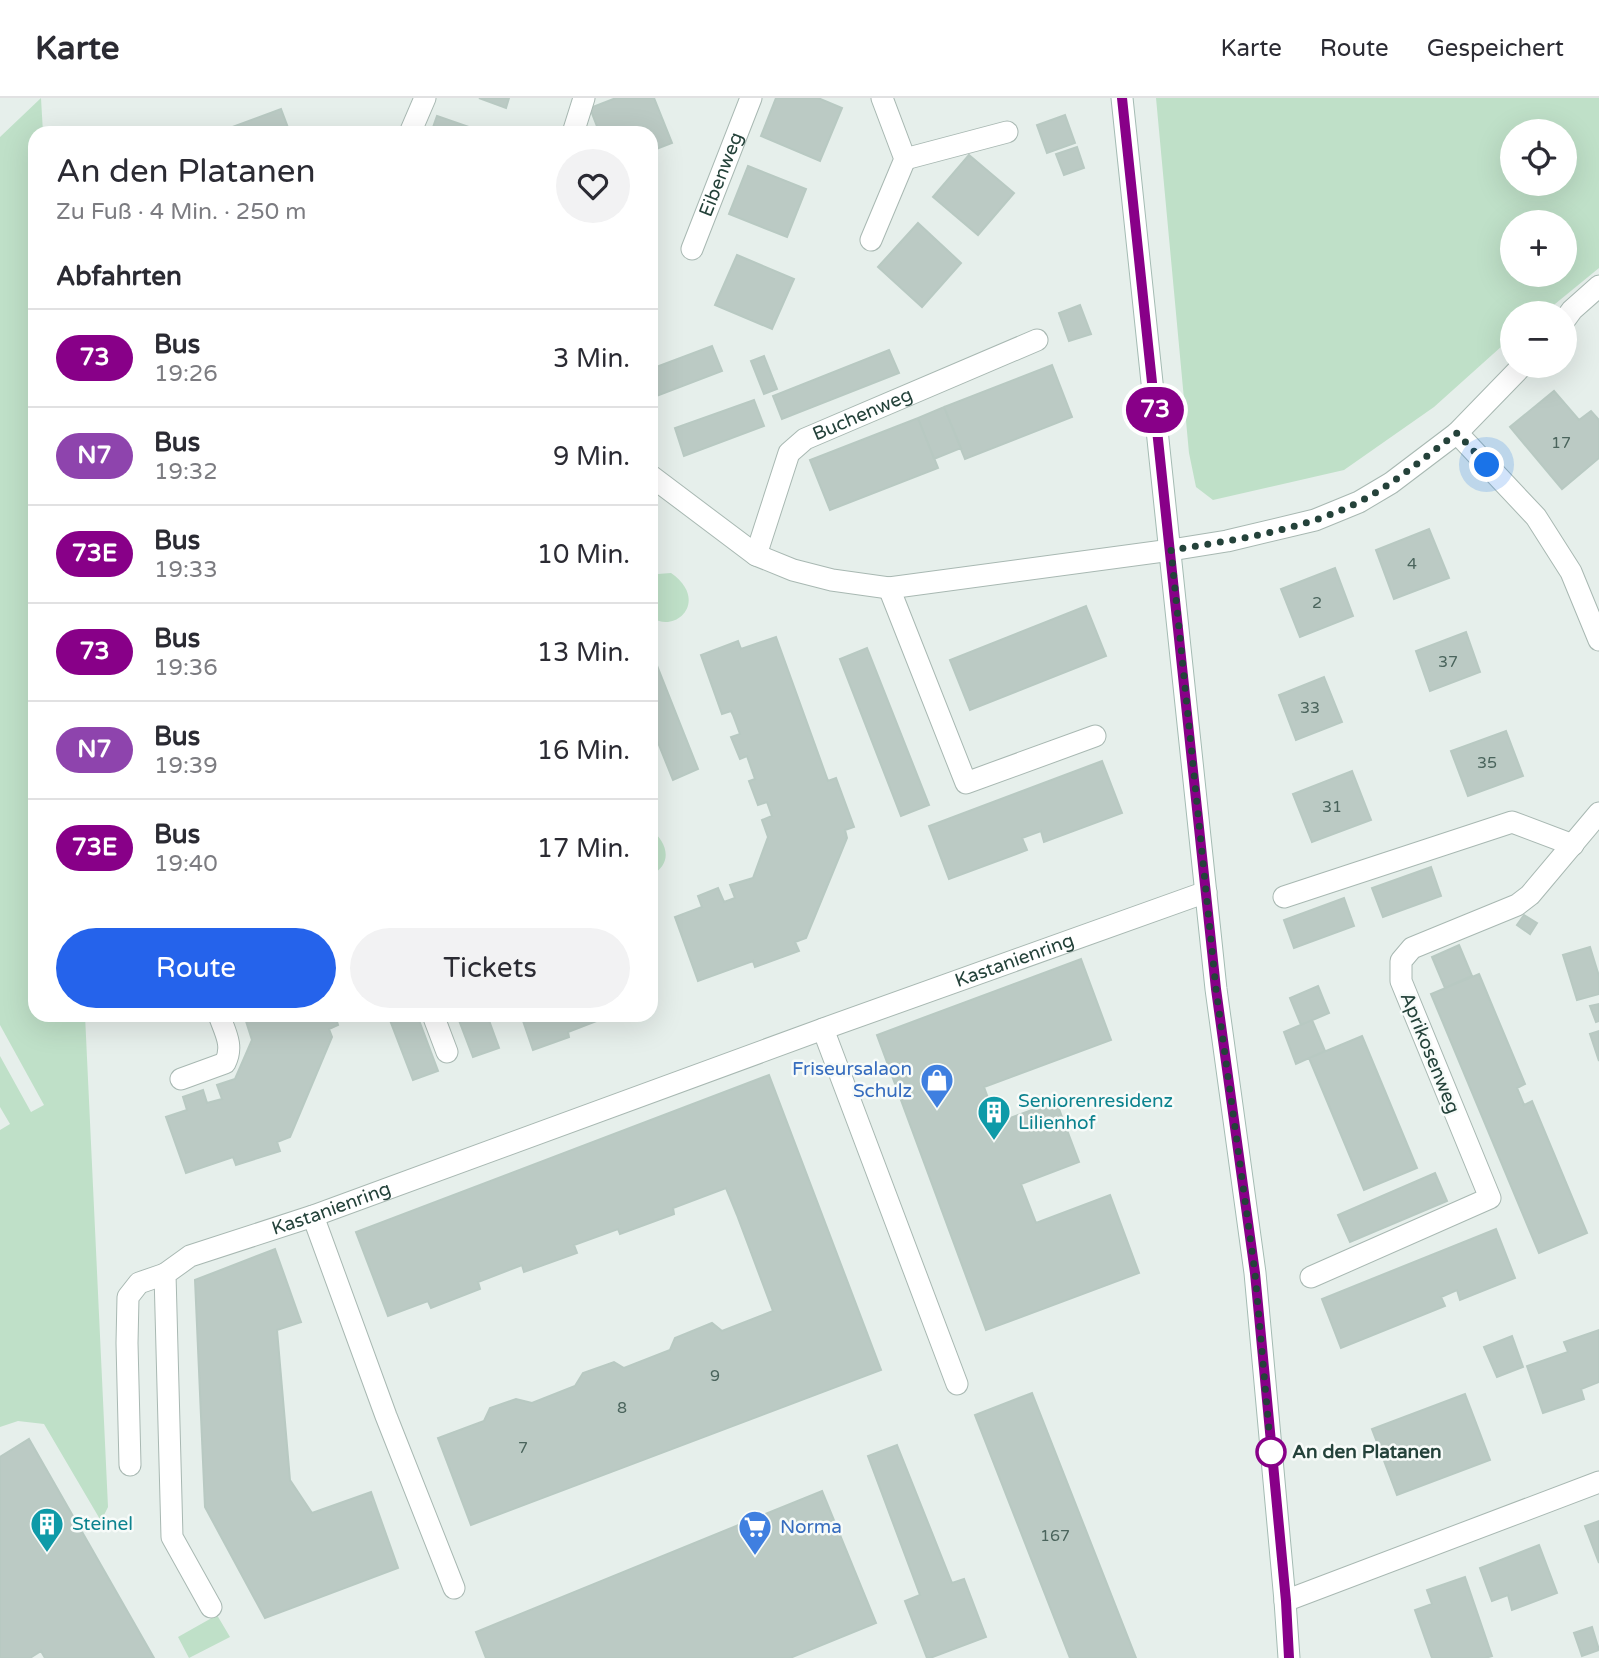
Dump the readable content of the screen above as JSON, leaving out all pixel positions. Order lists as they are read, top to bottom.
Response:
{
  "streets": {
    "street": [
      "Eibenweg",
      "Buchenweg",
      "Kastanienring",
      "Aprikosenweg"
    ]
  },
  "places": {
    "shop": ["Friseursalaon Schulz"],
    "building": ["Seniorenresidenz Lilienhof", "Steinel"],
    "other": ["An den Platanen"],
    "supermarket": ["Norma"]
  },
  "lines": ["bus line 73"],
  "house_numbers": [
    "17",
    "4",
    "2",
    "37",
    "33",
    "35",
    "31",
    "9",
    "8",
    "7",
    "167"
  ],
  "page": {
    "header": "Karte",
    "nav": ["Karte", "Route", "Gespeichert"],
    "on_map": "73",
    "map_buttons": ["+", "−"],
    "heading": [
      ["An den Platanen", "Zu Fuß · 4 Min. · 250 m"],
      "Abfahrten"
    ],
    "list": [
      {
        "mark": "73",
        "name": "Bus",
        "note": "19:26",
        "value": "3 Min."
      },
      {
        "mark": "N7",
        "name": "Bus",
        "note": "19:32",
        "value": "9 Min."
      },
      {
        "mark": "73E",
        "name": "Bus",
        "note": "19:33",
        "value": "10 Min."
      },
      {
        "mark": "73",
        "name": "Bus",
        "note": "19:36",
        "value": "13 Min."
      },
      {
        "mark": "N7",
        "name": "Bus",
        "note": "19:39",
        "value": "16 Min."
      },
      {
        "mark": "73E",
        "name": "Bus",
        "note": "19:40",
        "value": "17 Min."
      }
    ],
    "buttons": ["Route", "Tickets"]
  }
}
